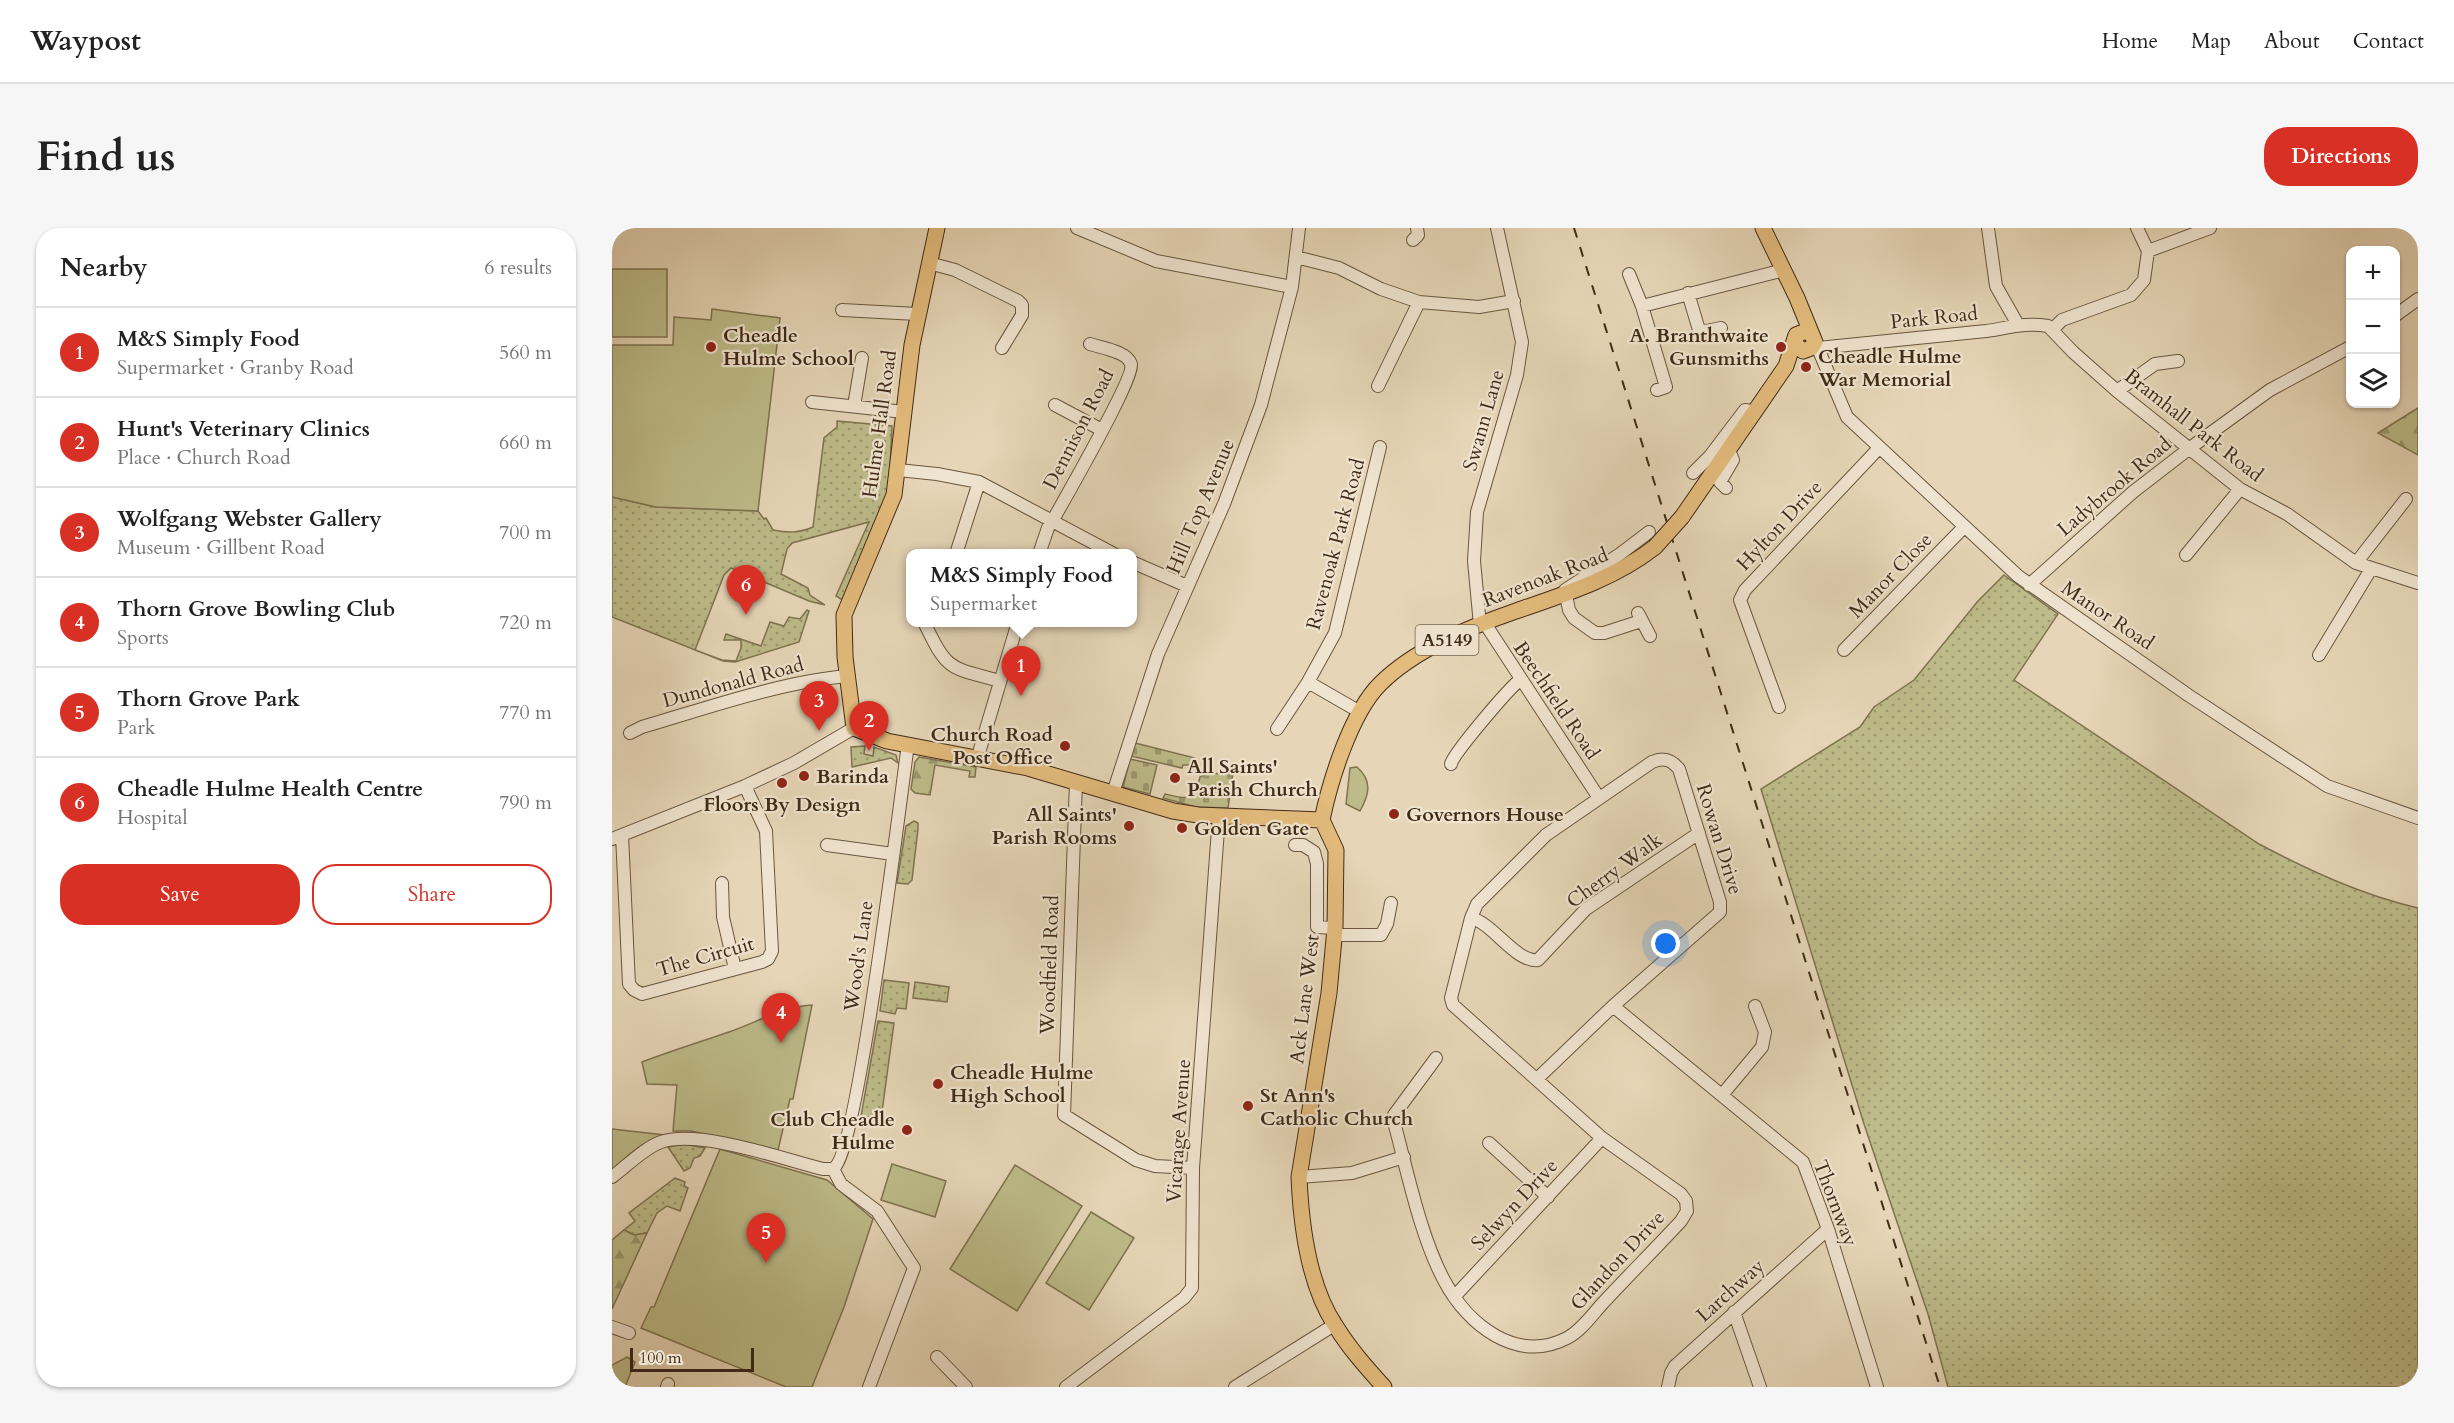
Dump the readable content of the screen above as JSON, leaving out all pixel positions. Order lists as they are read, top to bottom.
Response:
{
  "streets": {
    "main road": [
      "Hulme Hall Road",
      "Ravenoak Road",
      "A5149",
      "Ack Lane West"
    ],
    "street": [
      "Park Road",
      "Swann Lane",
      "Bramhall Park Road",
      "Dennison Road",
      "Ladybrook Road",
      "Hill Top Avenue",
      "Hylton Drive",
      "Ravenoak Park Road",
      "Manor Close",
      "Manor Road",
      "Dundonald Road",
      "Beechfield Road",
      "Rowan Drive",
      "Cherry Walk",
      "The Circuit",
      "Wood's Lane",
      "Woodfield Road",
      "Vicarage Avenue",
      "Thornway",
      "Selwyn Drive",
      "Glandon Drive",
      "Larchway"
    ]
  },
  "crossings": [
    ["Park Road", "Bramhall Park Road"],
    ["Park Road", "Ravenoak Road"],
    ["Park Road", "Manor Road"],
    ["Park Road", "A5149"],
    ["Swann Lane", "Ravenoak Road"],
    ["Swann Lane", "Beechfield Road"],
    ["Hulme Hall Road", "Dundonald Road"],
    ["Bramhall Park Road", "Ladybrook Road"],
    ["Ladybrook Road", "Manor Road"],
    ["Hylton Drive", "Manor Road"],
    ["Manor Close", "Manor Road"],
    ["Ravenoak Road", "Manor Road"],
    ["Ravenoak Road", "A5149"],
    ["Ravenoak Road", "Beechfield Road"],
    ["Ravenoak Road", "Ack Lane West"],
    ["Manor Road", "A5149"],
    ["Beechfield Road", "Rowan Drive"],
    ["Beechfield Road", "Glandon Drive"],
    ["Rowan Drive", "Cherry Walk"],
    ["Rowan Drive", "Thornway"],
    ["Rowan Drive", "Glandon Drive"],
    ["Cherry Walk", "Glandon Drive"],
    ["Woodfield Road", "Vicarage Avenue"],
    ["Thornway", "Larchway"],
    ["Selwyn Drive", "Glandon Drive"]
  ],
  "places": [
    "Cheadle Hulme School",
    "A. Branthwaite Gunsmiths",
    "Cheadle Hulme War Memorial",
    "Church Road Post Office",
    "Barinda",
    "All Saints' Parish Church",
    "Floors By Design",
    "Governors House",
    "All Saints' Parish Rooms",
    "Golden Gate",
    "Cheadle Hulme High School",
    "St Ann's Catholic Church",
    "Club Cheadle Hulme"
  ],
  "scale_bar": "100 m",
  "page": {
    "header": "Waypost",
    "nav": [
      "Home",
      "Map",
      "About",
      "Contact"
    ],
    "buttons": [
      "Directions",
      ["Save", "Share"]
    ],
    "title": "Find us",
    "heading": ["Nearby", "6 results"],
    "map_buttons": ["+", "−"],
    "list": [
      {
        "mark": "1",
        "name": "M&S Simply Food",
        "note": "Supermarket · Granby Road",
        "value": "560 m"
      },
      {
        "mark": "2",
        "name": "Hunt's Veterinary Clinics",
        "note": "Place · Church Road",
        "value": "660 m"
      },
      {
        "mark": "3",
        "name": "Wolfgang Webster Gallery",
        "note": "Museum · Gillbent Road",
        "value": "700 m"
      },
      {
        "mark": "4",
        "name": "Thorn Grove Bowling Club",
        "note": "Sports",
        "value": "720 m"
      },
      {
        "mark": "5",
        "name": "Thorn Grove Park",
        "note": "Park",
        "value": "770 m"
      },
      {
        "mark": "6",
        "name": "Cheadle Hulme Health Centre",
        "note": "Hospital",
        "value": "790 m"
      }
    ],
    "popup": ["M&S Simply Food", "Supermarket"],
    "pins": [
      "6",
      "1",
      "3",
      "2",
      "4",
      "5"
    ],
    "scale": "100 m"
  }
}
